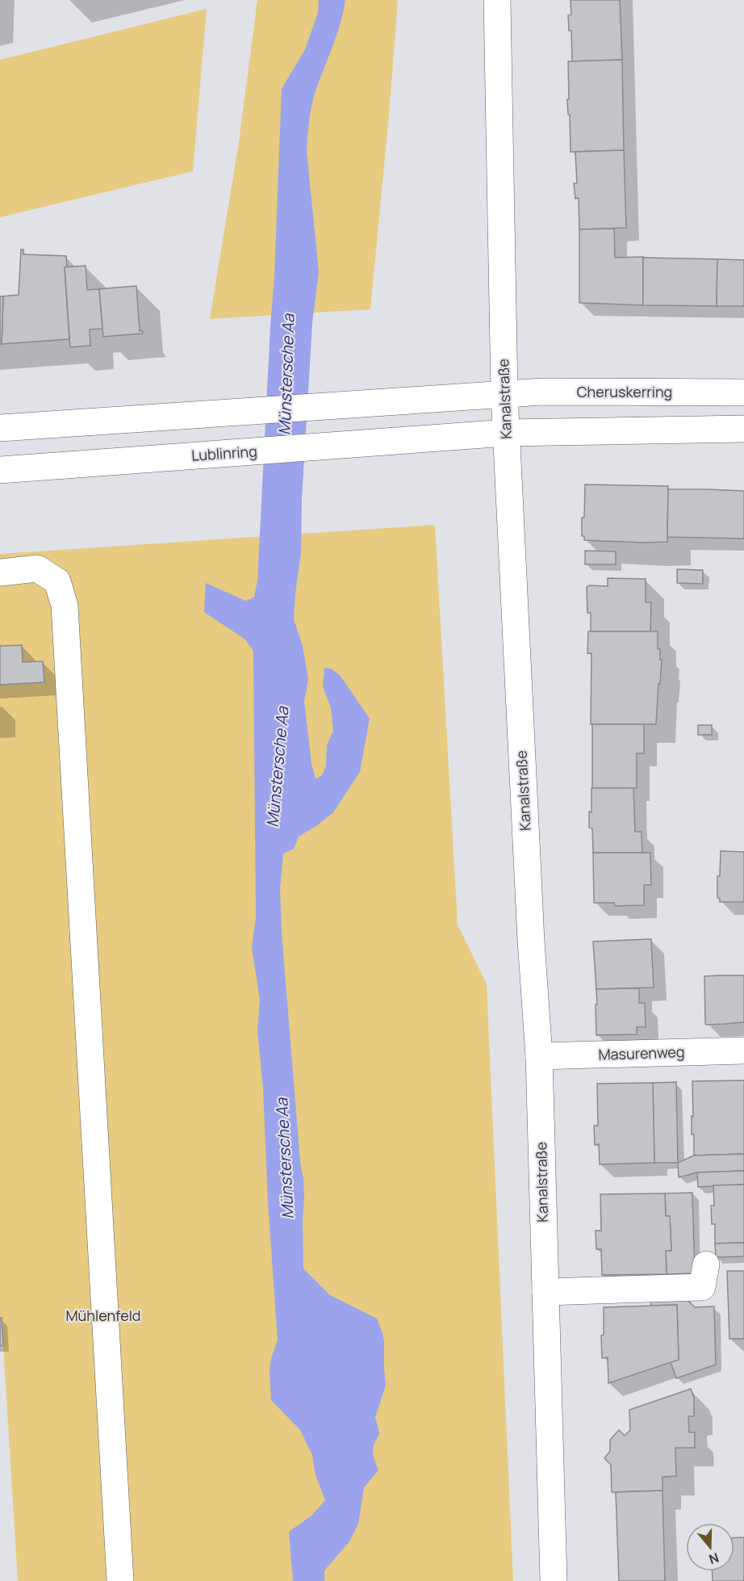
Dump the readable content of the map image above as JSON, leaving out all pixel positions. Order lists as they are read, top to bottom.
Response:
{
  "streets": {
    "main road": [
      "Cheruskerring",
      "Kanalstraße",
      "Lublinring",
      "Masurenweg"
    ]
  },
  "crossings": [
    ["Cheruskerring", "Kanalstraße"],
    ["Kanalstraße", "Lublinring"],
    ["Kanalstraße", "Masurenweg"]
  ],
  "water": ["Münstersche Aa"],
  "parks": ["Mühlenfeld"],
  "north": "bottom"
}
